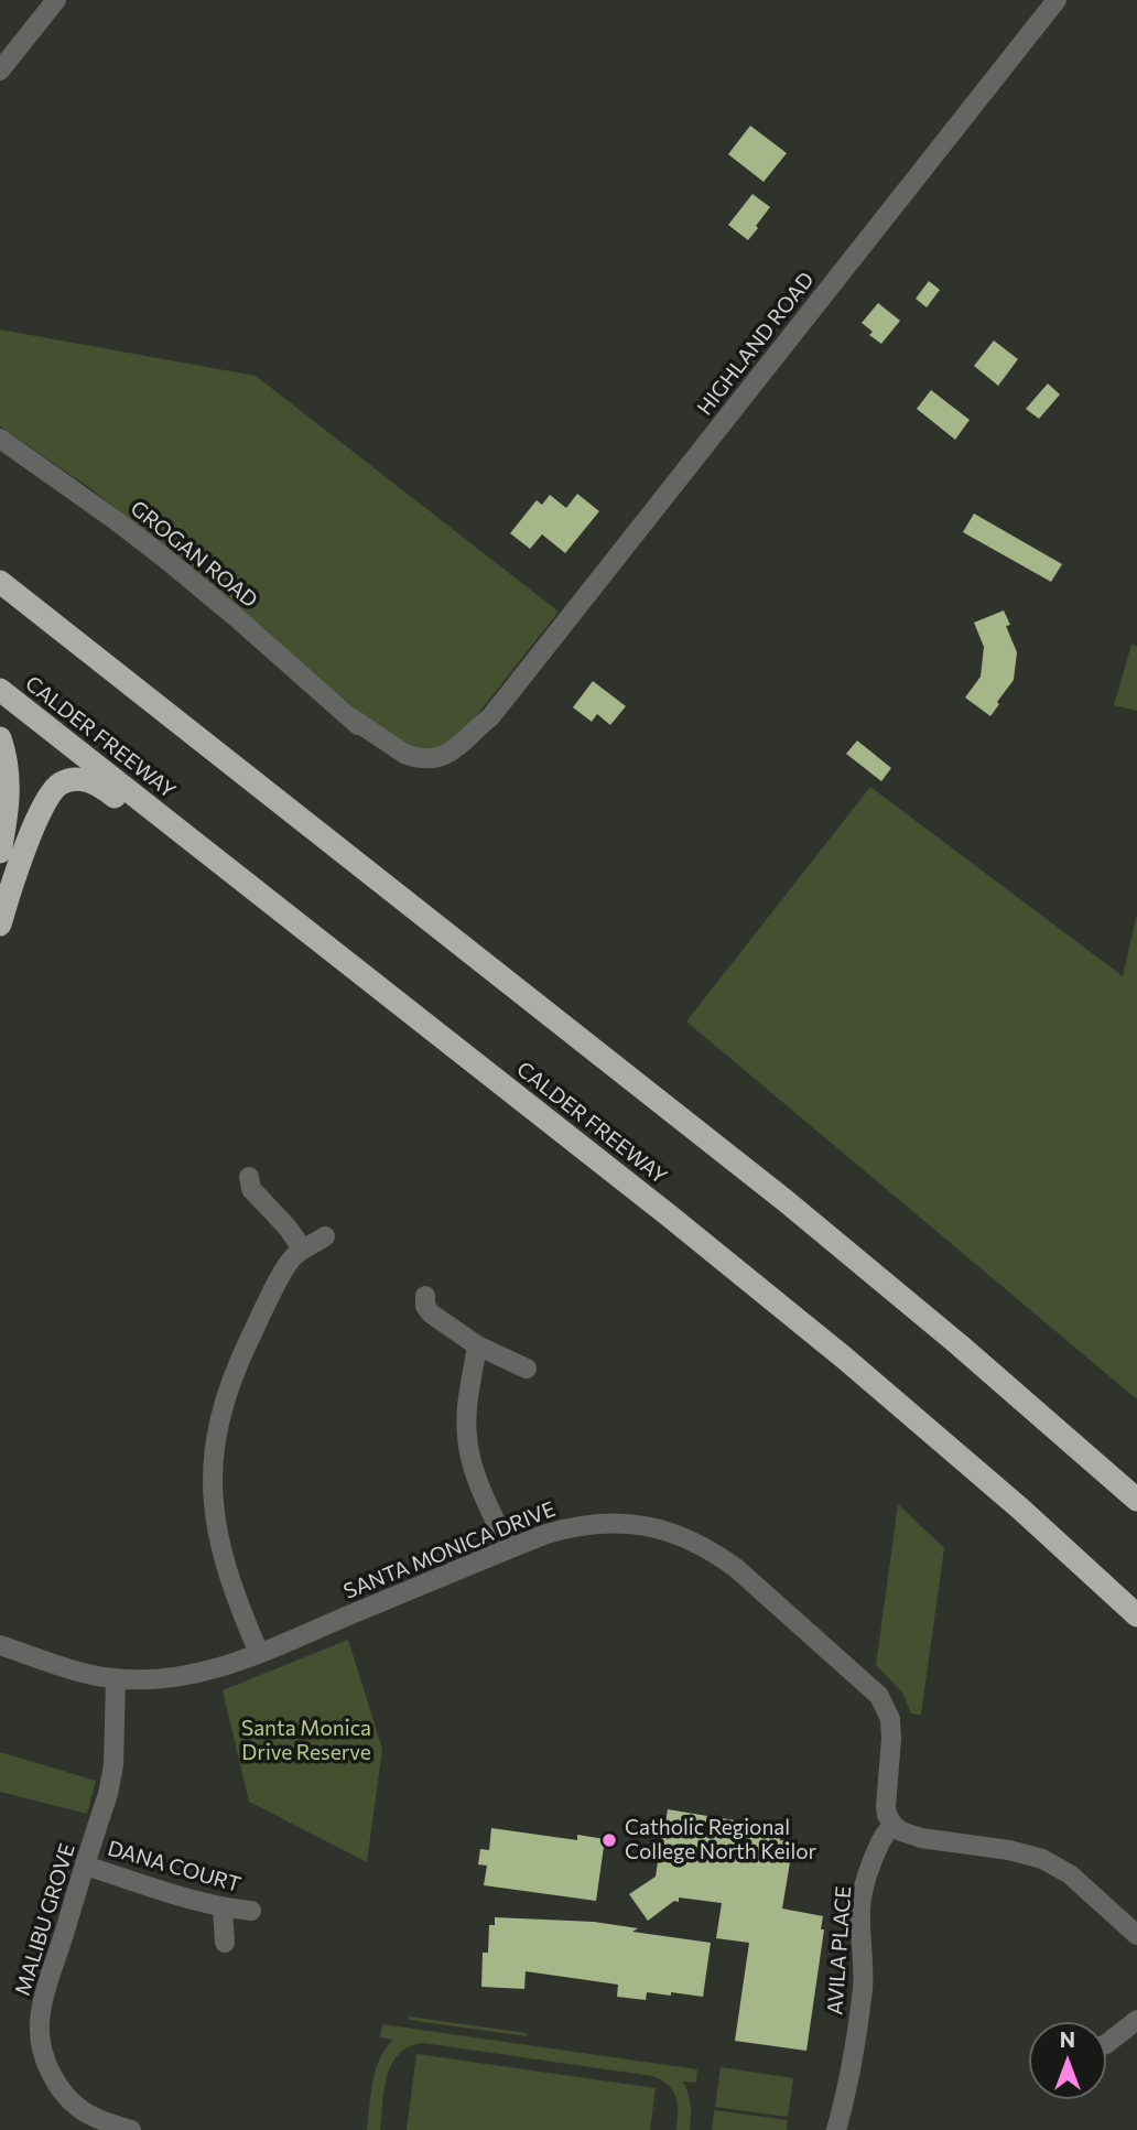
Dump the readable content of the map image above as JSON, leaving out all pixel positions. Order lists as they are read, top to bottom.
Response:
{
  "streets": {
    "highway": ["CALDER FREEWAY"],
    "street": [
      "HIGHLAND ROAD",
      "GROGAN ROAD",
      "SANTA MONICA DRIVE",
      "DANA COURT",
      "MALIBU GROVE",
      "AVILA PLACE"
    ]
  },
  "crossings": [
    ["HIGHLAND ROAD", "GROGAN ROAD"],
    ["SANTA MONICA DRIVE", "MALIBU GROVE"],
    ["SANTA MONICA DRIVE", "AVILA PLACE"],
    ["DANA COURT", "MALIBU GROVE"]
  ],
  "parks": ["Santa Monica Drive Reserve"],
  "places": ["Catholic Regional College North Keilor"],
  "north": "top"
}
